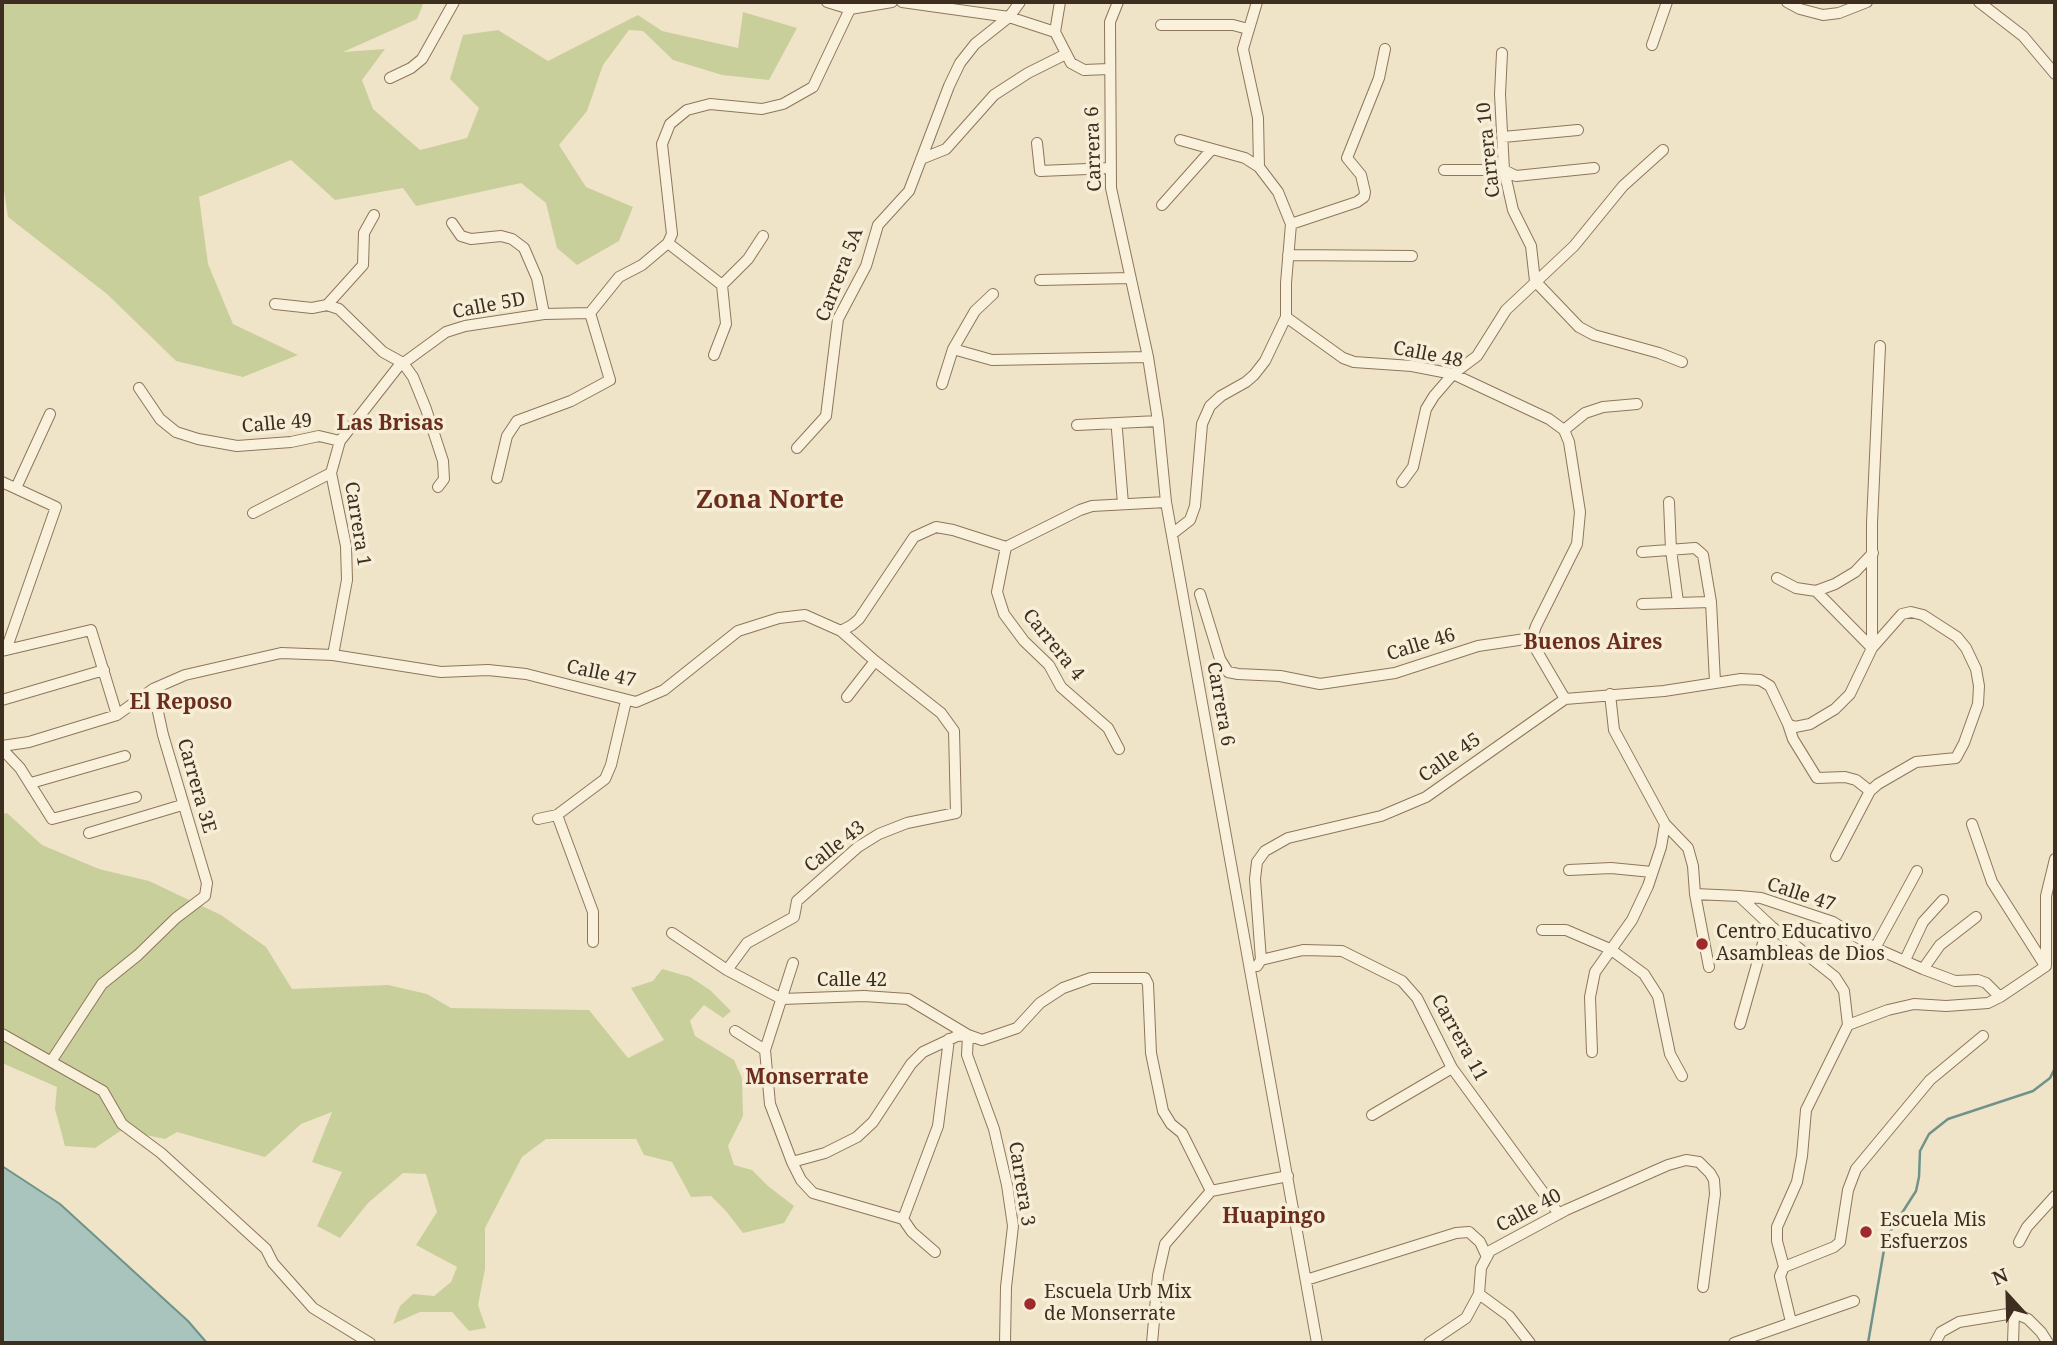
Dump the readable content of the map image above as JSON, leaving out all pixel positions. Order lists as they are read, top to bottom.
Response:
{
  "streets": {
    "street": [
      "Carrera 6",
      "Carrera 10",
      "Carrera 5A",
      "Calle 5D",
      "Calle 48",
      "Calle 49",
      "Carrera 1",
      "Carrera 4",
      "Calle 46",
      "Calle 47",
      "Calle 45",
      "Carrera 3E",
      "Calle 43",
      "Calle 42",
      "Carrera 11",
      "Carrera 3",
      "Calle 40"
    ]
  },
  "crossings": [
    ["Carrera 6", "Calle 40"],
    ["Calle 5D", "Calle 49"],
    ["Calle 49", "Carrera 1"],
    ["Carrera 1", "Calle 47"],
    ["Calle 47", "Carrera 3E"],
    ["Calle 47", "Calle 43"],
    ["Calle 45", "Carrera 11"],
    ["Calle 43", "Calle 42"],
    ["Calle 42", "Carrera 3"],
    ["Carrera 11", "Calle 40"]
  ],
  "districts": [
    "Las Brisas",
    "Zona Norte",
    "Buenos Aires",
    "El Reposo",
    "Monserrate",
    "Huapingo"
  ],
  "places": ["Centro Educativo Asambleas de Dios", "Escuela Mis Esfuerzos", "Escuela Urb Mix de Monserrate"],
  "north": "top"
}
